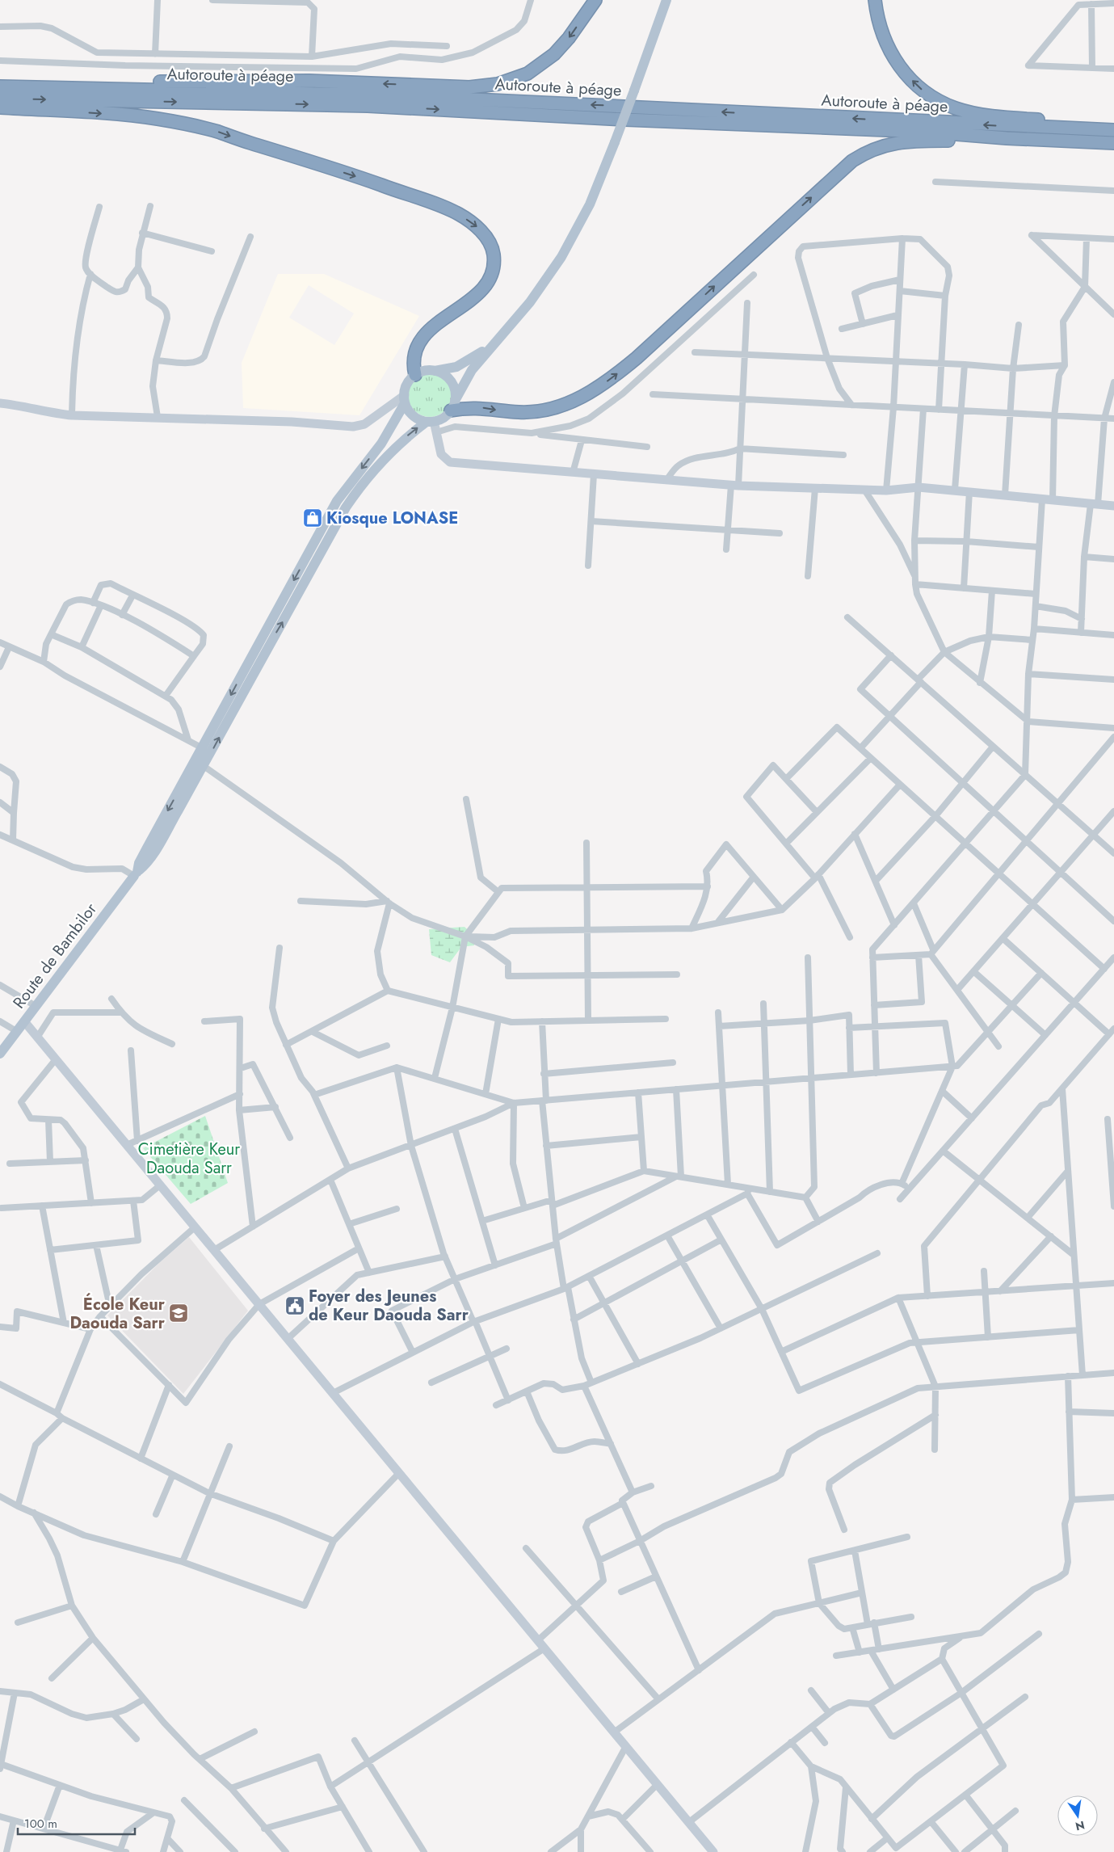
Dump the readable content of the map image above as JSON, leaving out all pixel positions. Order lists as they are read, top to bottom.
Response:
{
  "streets": {
    "highway": ["Autoroute à péage"],
    "main road": ["Route de Bambilor"]
  },
  "parks": ["Cimetière Keur Daouda Sarr"],
  "places": {
    "shop": ["Kiosque LONASE"],
    "public building": ["Foyer des Jeunes de Keur Daouda Sarr"],
    "school or university": ["École Keur Daouda Sarr"]
  },
  "scale_bar": "100 m",
  "north": "bottom"
}
